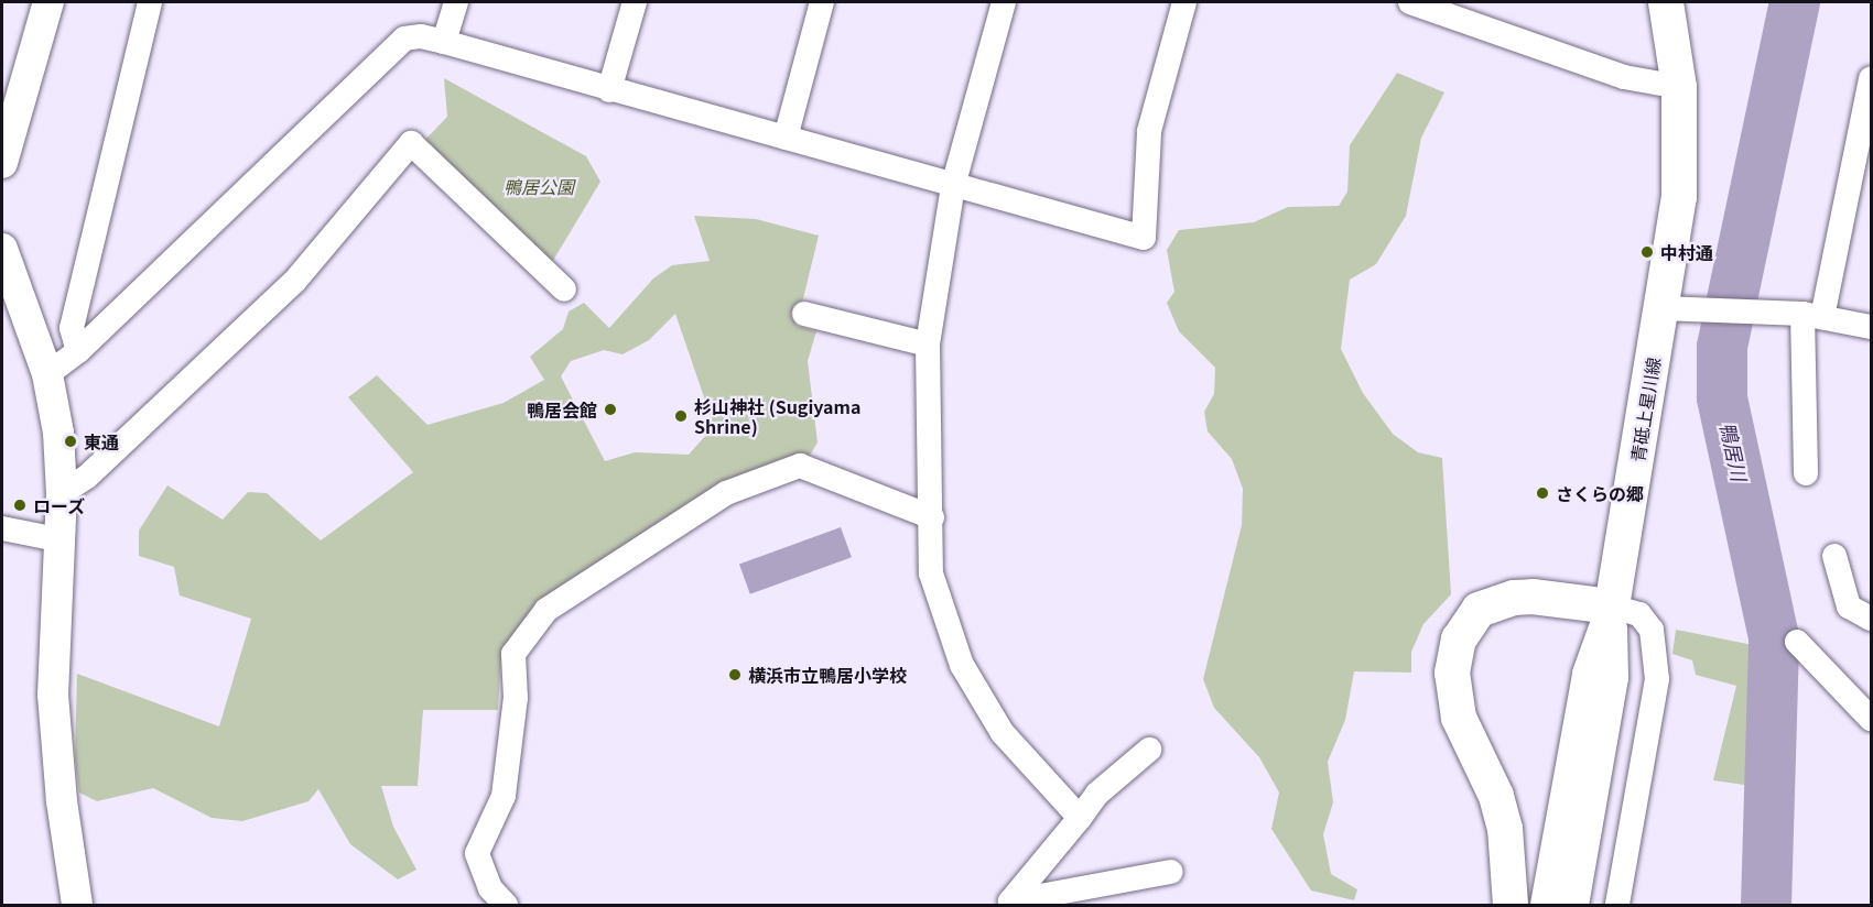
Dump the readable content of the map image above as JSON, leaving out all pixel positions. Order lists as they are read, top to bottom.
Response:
{
  "streets": {
    "main road": ["青砥上星川線"]
  },
  "water": ["鴨居川"],
  "parks": ["鴨居公園"],
  "places": [
    "中村通",
    "鴨居会館",
    "杉山神社 (Sugiyama Shrine)",
    "東通",
    "さくらの郷",
    "ローズ",
    "横浜市立鴨居小学校"
  ]
}
